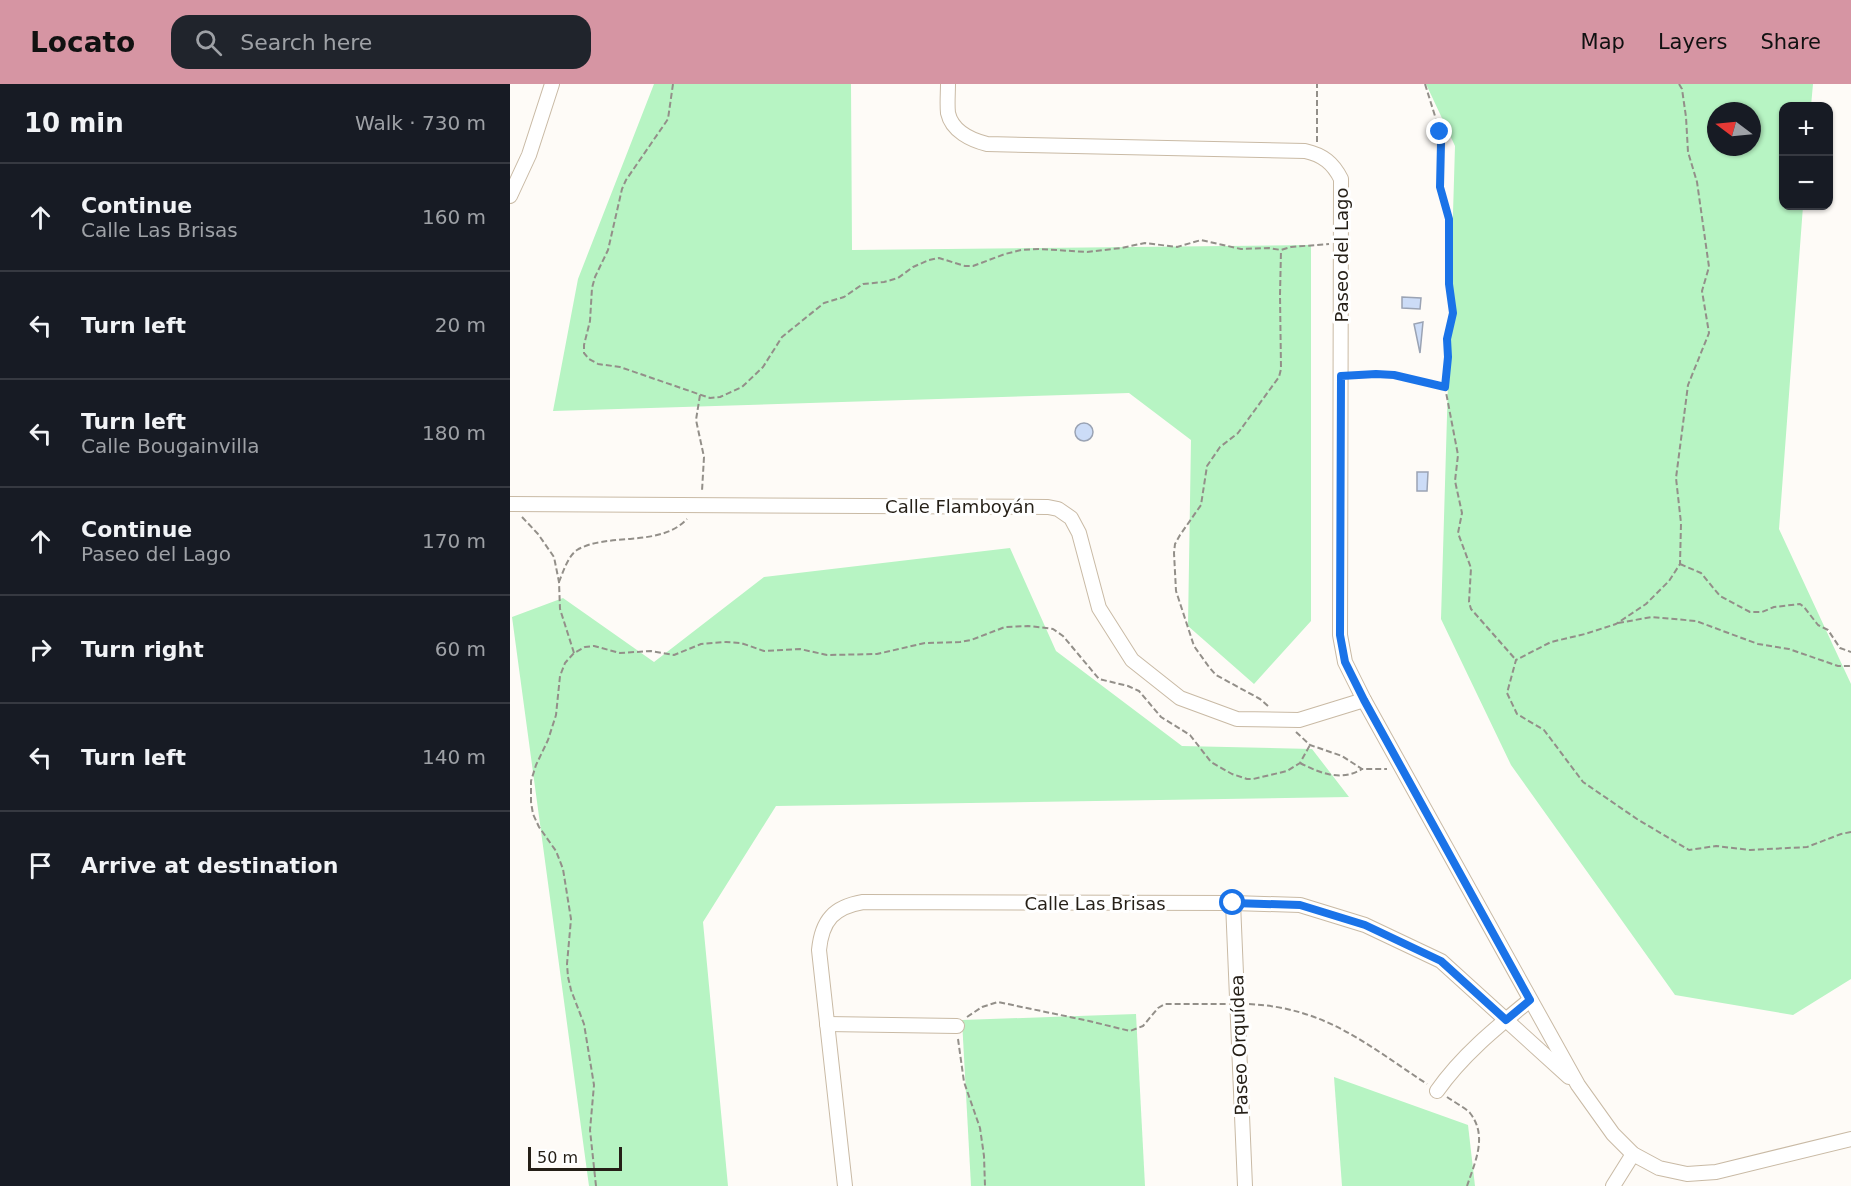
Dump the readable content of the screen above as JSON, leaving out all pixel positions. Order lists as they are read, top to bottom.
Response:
{
  "streets": {
    "street": [
      "Paseo del Lago",
      "Calle Flamboyán",
      "Calle Las Brisas",
      "Paseo Orquídea"
    ]
  },
  "crossings": [
    ["Paseo del Lago", "Calle Flamboyán"],
    ["Paseo del Lago", "Calle Las Brisas"],
    ["Calle Las Brisas", "Paseo Orquídea"]
  ],
  "scale_bar": "50 m",
  "north": "left",
  "page": {
    "header": "Locato",
    "search": "Search here",
    "nav": ["Map", "Layers", "Share"],
    "heading": ["10 min", "Walk · 730 m"],
    "map_buttons": ["+", "−"],
    "list": [
      ["Continue", "Calle Las Brisas", "160 m"],
      ["Turn left", "20 m"],
      ["Turn left", "Calle Bougainvilla", "180 m"],
      ["Continue", "Paseo del Lago", "170 m"],
      ["Turn right", "60 m"],
      ["Turn left", "140 m"],
      "Arrive at destination"
    ],
    "scale": "50 m"
  }
}
